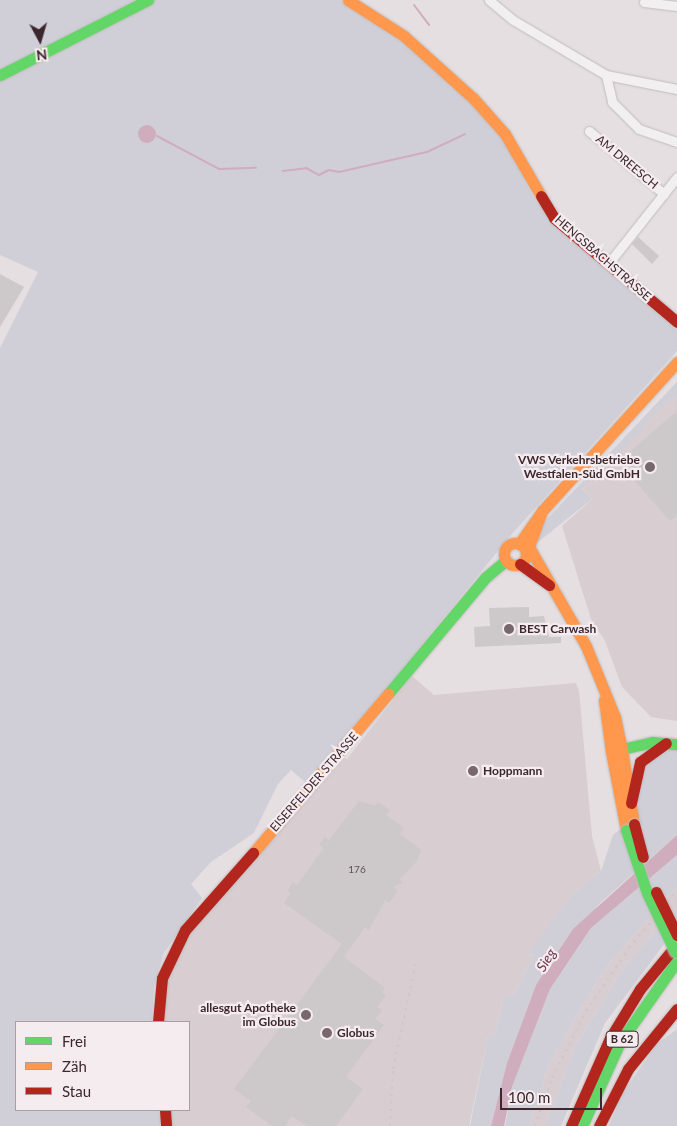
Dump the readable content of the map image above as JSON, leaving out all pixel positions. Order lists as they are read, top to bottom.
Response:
{
  "streets": {
    "main road": ["HENGSBACHSTRASSE", "EISERFELDER STRASSE", "B 62"],
    "street": ["AM DREESCH"]
  },
  "crossings": [
    ["AM DREESCH", "HENGSBACHSTRASSE"]
  ],
  "water": ["Sieg"],
  "places": [
    "VWS Verkehrsbetriebe Westfalen-Süd GmbH",
    "BEST Carwash",
    "Hoppmann",
    "allesgut Apotheke im Globus",
    "Globus"
  ],
  "house_numbers": ["176"],
  "legend": ["Frei", "Zäh", "Stau"],
  "scale_bar": "100 m",
  "north": "bottom"
}
